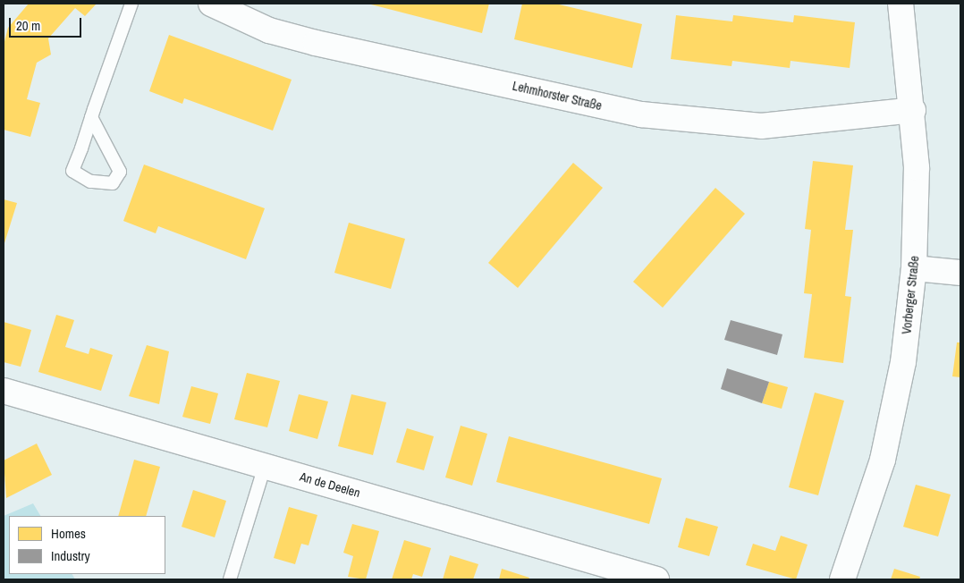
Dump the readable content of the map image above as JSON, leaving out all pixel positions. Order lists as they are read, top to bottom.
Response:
{
  "streets": {
    "street": ["Lehmhorster Straße", "Vorberger Straße", "An de Deelen"]
  },
  "crossings": [
    ["Lehmhorster Straße", "Vorberger Straße"]
  ],
  "legend": ["Homes", "Industry"],
  "scale_bar": "20 m"
}
